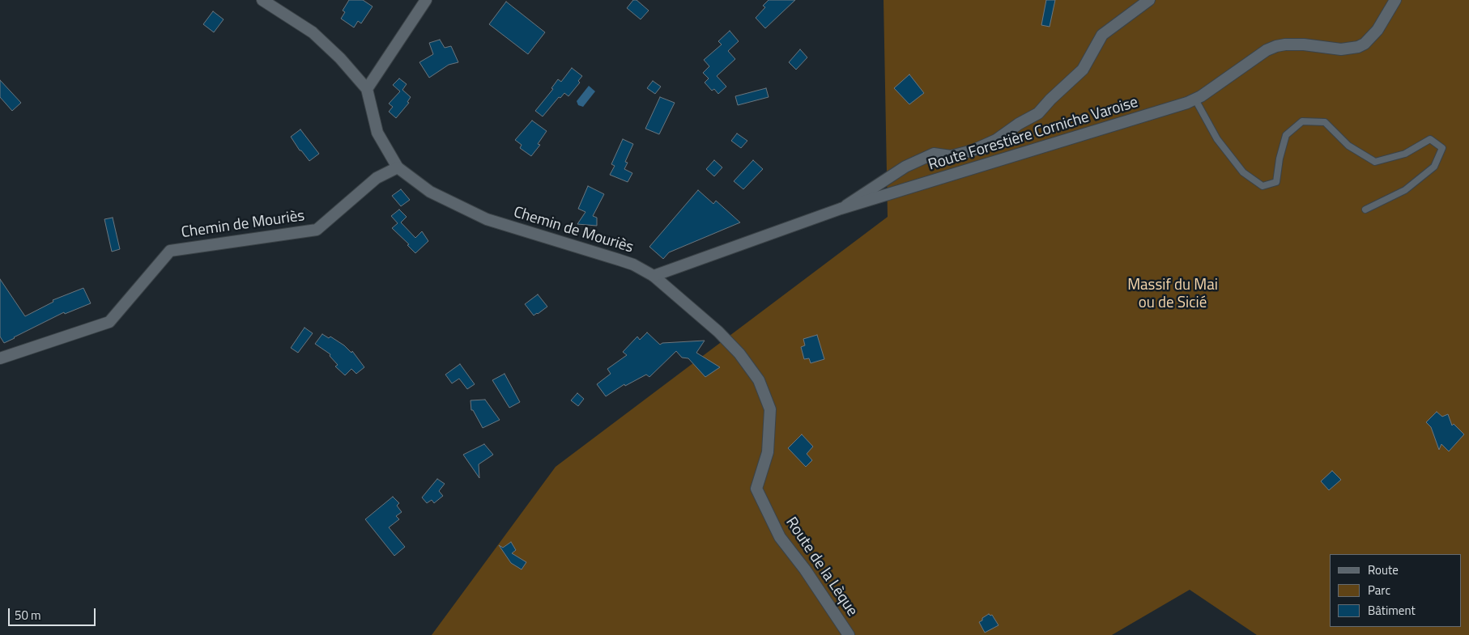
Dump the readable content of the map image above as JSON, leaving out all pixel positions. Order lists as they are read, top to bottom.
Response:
{
  "streets": {
    "street": ["Route Forestière Corniche Varoise", "Chemin de Mouriès", "Route de la Lèque"]
  },
  "crossings": [
    ["Route Forestière Corniche Varoise", "Chemin de Mouriès"],
    ["Route Forestière Corniche Varoise", "Route de la Lèque"],
    ["Chemin de Mouriès", "Route de la Lèque"]
  ],
  "parks": ["Massif du Mai ou de Sicié"],
  "legend": ["Route", "Parc", "Bâtiment"],
  "scale_bar": "50 m"
}
